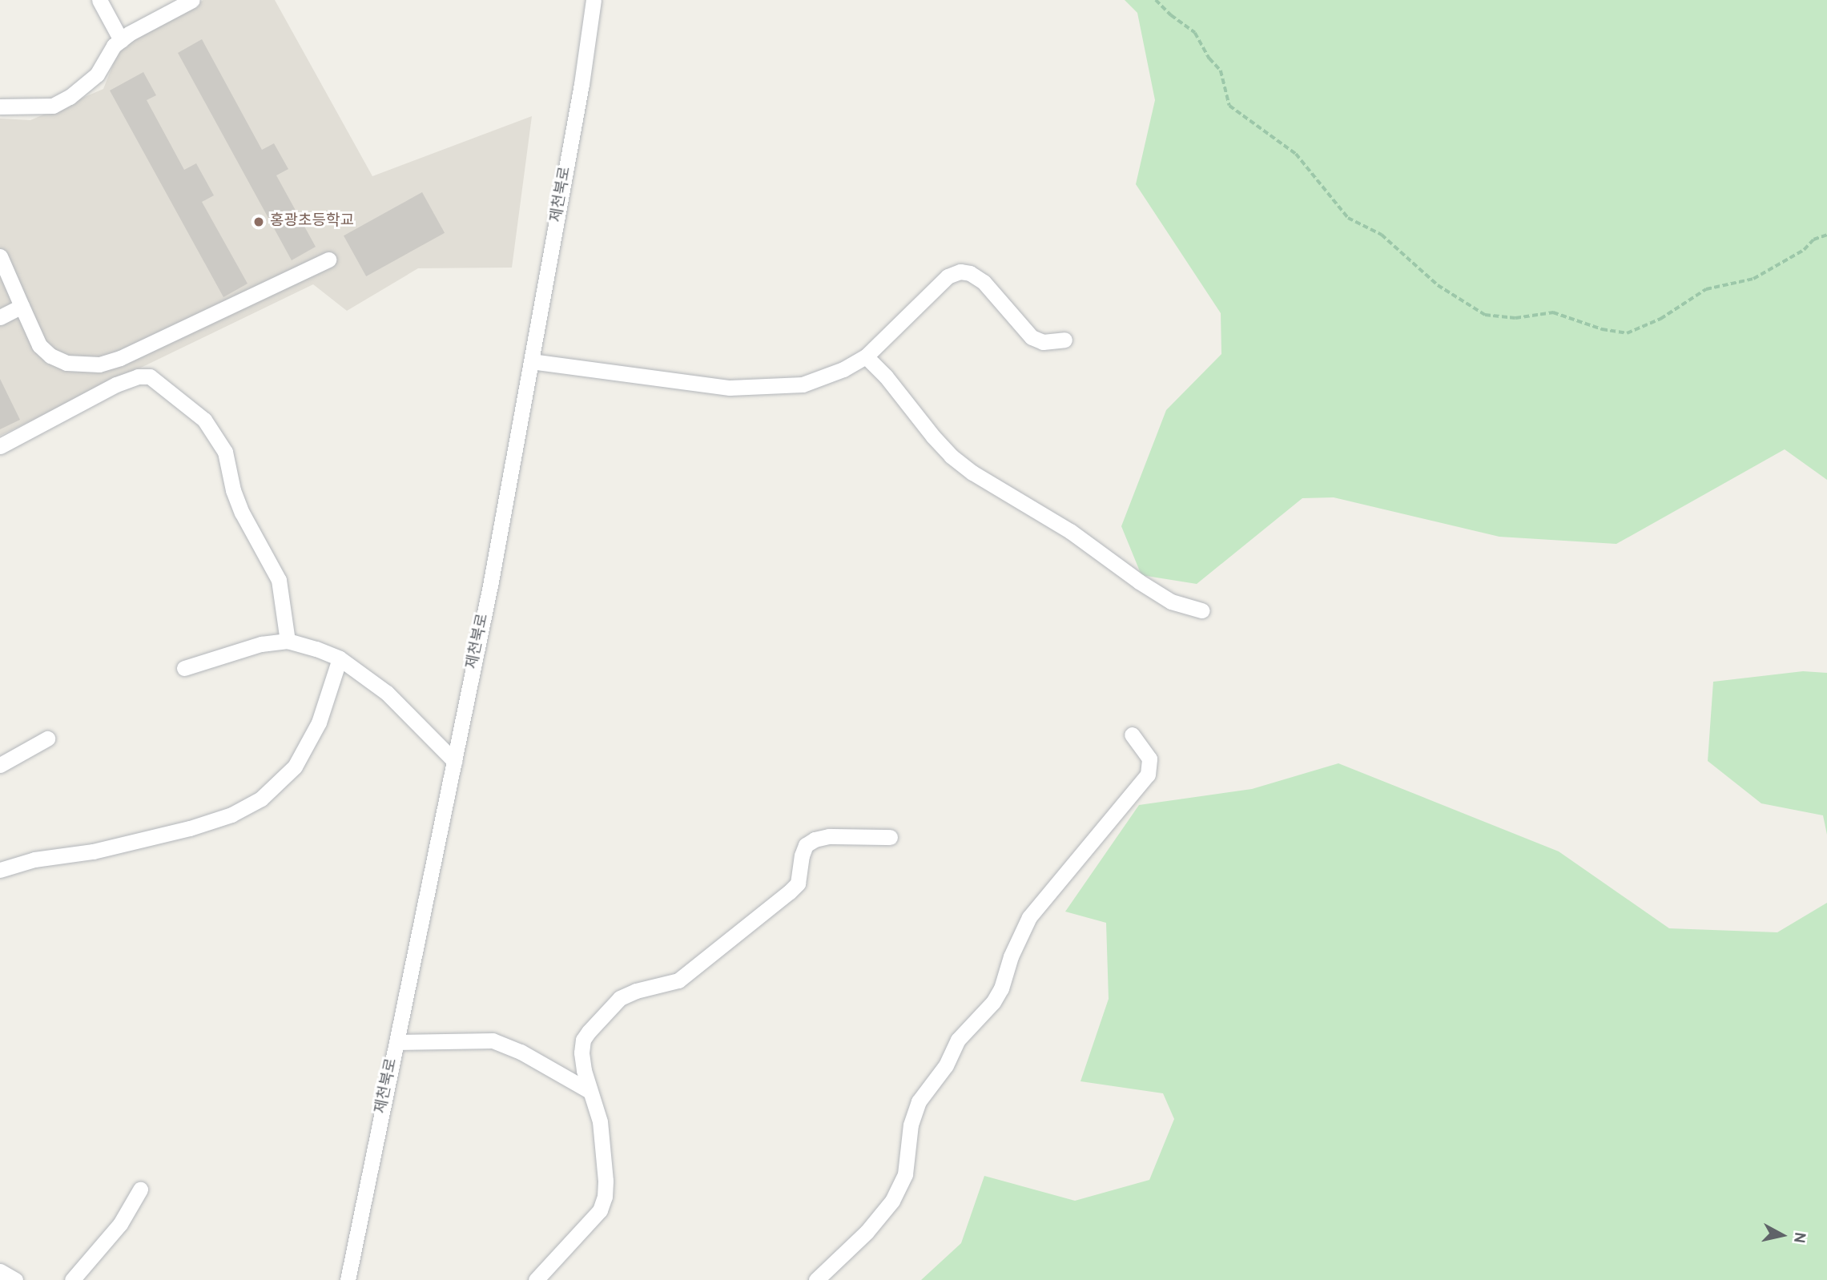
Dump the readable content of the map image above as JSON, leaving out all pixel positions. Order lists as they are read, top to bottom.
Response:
{
  "streets": {
    "street": ["제천북로"]
  },
  "places": ["홍광초등학교"],
  "north": "right"
}
